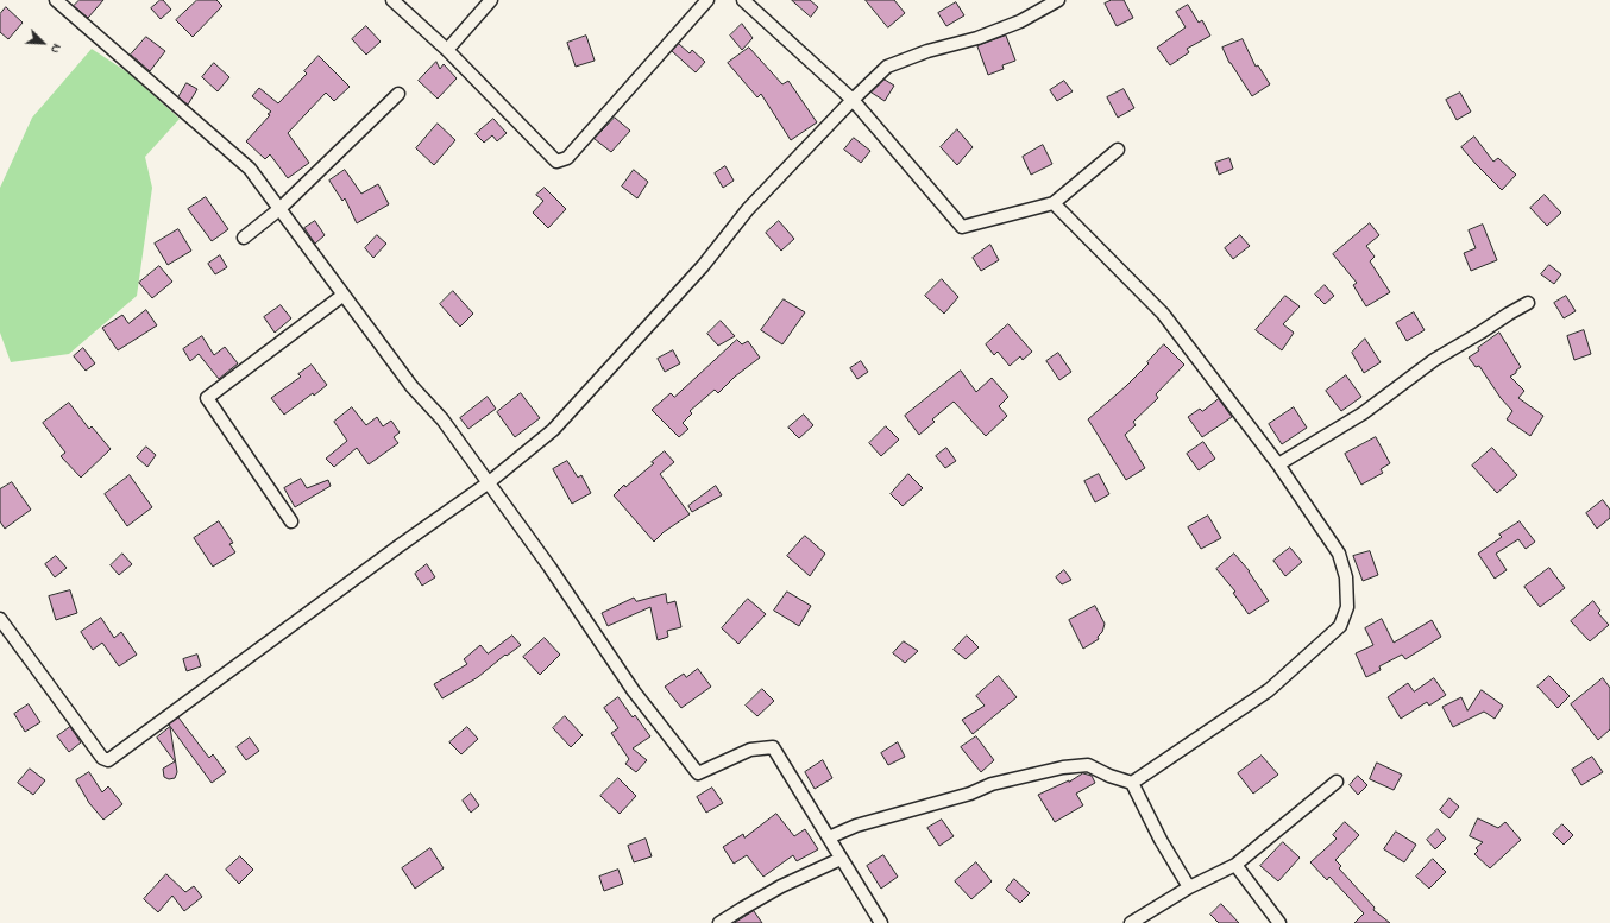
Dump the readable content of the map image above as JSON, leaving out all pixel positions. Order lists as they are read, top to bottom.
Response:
{
  "north": "bottom right"
}
